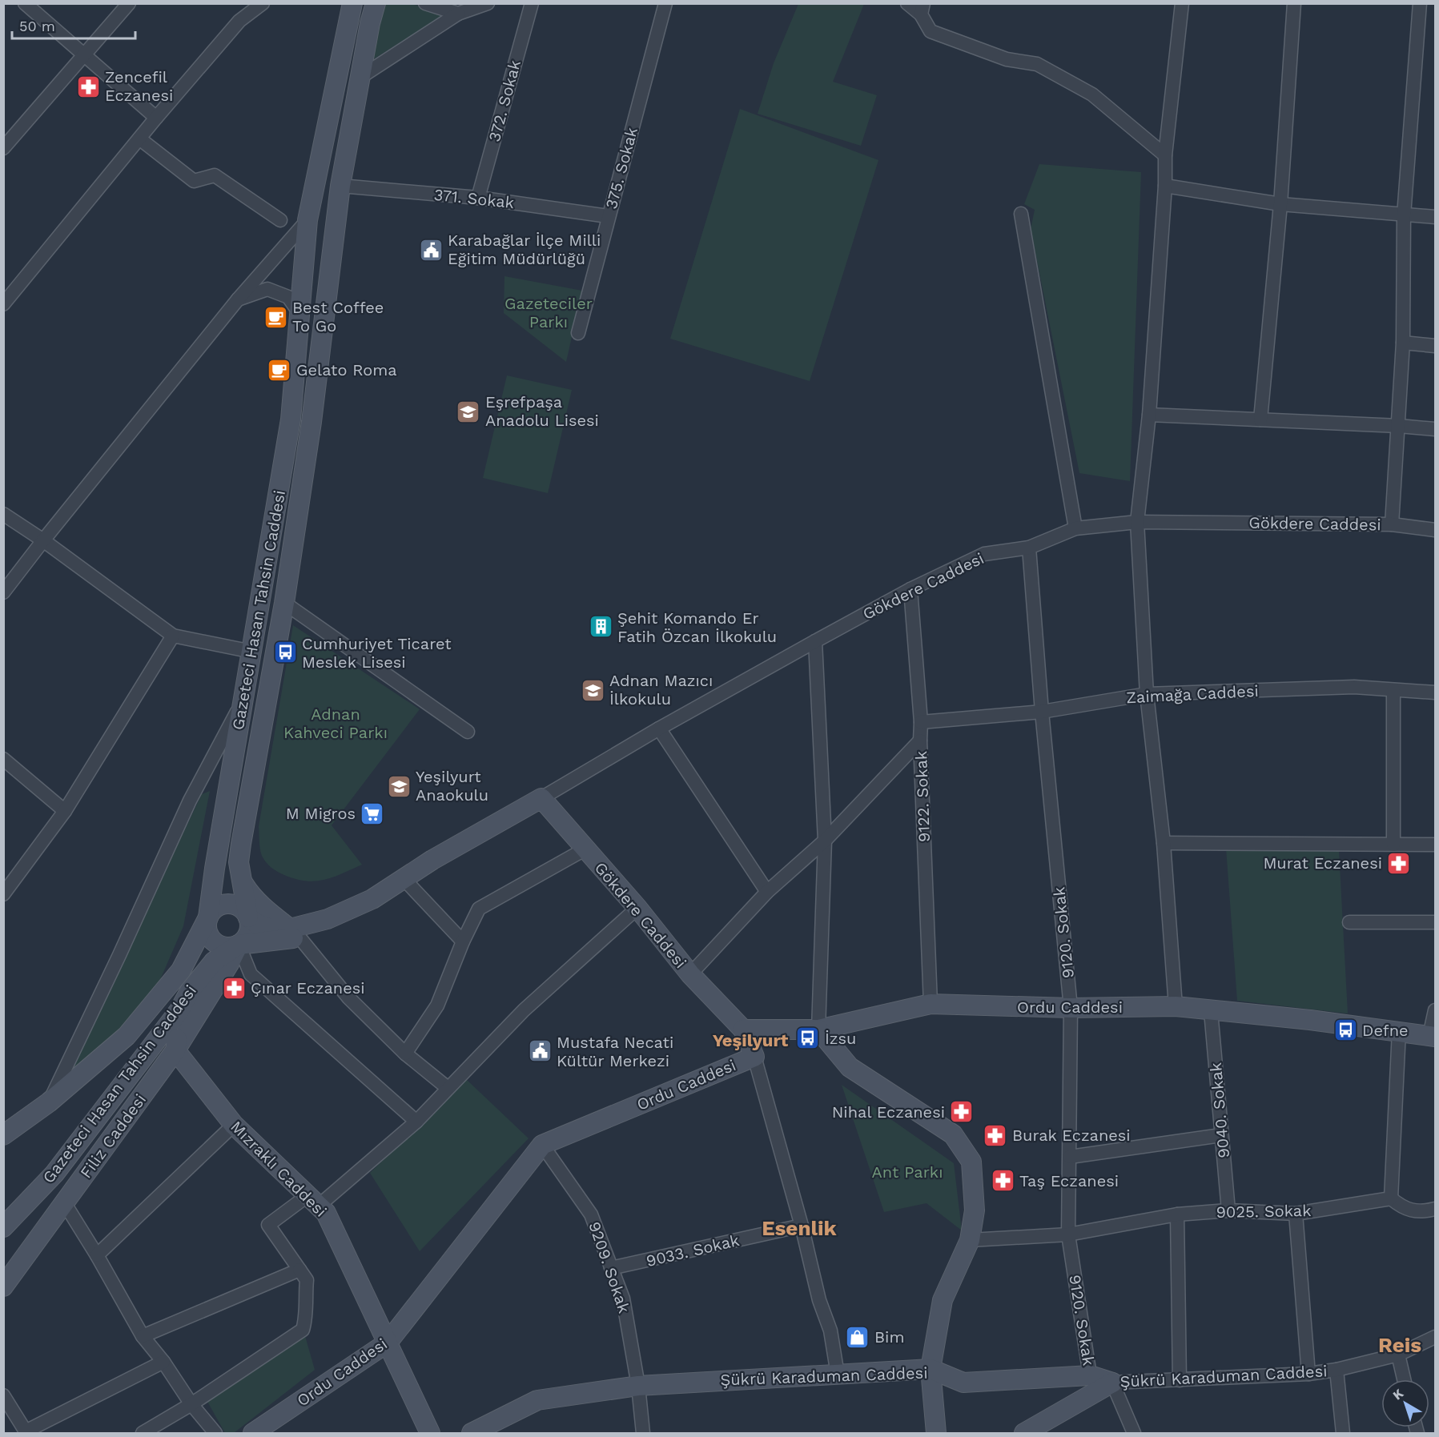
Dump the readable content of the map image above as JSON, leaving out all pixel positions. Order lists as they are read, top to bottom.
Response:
{
  "streets": {
    "main road": [
      "Gökdere Caddesi",
      "Gazeteci Hasan Tahsin Caddesi",
      "Ordu Caddesi",
      "Filiz Caddesi",
      "Mızraklı Caddesi",
      "Şükrü Karaduman Caddesi"
    ],
    "street": [
      "372. Sokak",
      "375. Sokak",
      "371. Sokak",
      "Zaimağa Caddesi",
      "9122. Sokak",
      "9120. Sokak",
      "9040. Sokak",
      "9025. Sokak",
      "9033. Sokak",
      "9209. Sokak"
    ]
  },
  "crossings": [
    ["372. Sokak", "371. Sokak"],
    ["375. Sokak", "371. Sokak"],
    ["371. Sokak", "Gazeteci Hasan Tahsin Caddesi"],
    ["Gökdere Caddesi", "Gazeteci Hasan Tahsin Caddesi"],
    ["Gökdere Caddesi", "9122. Sokak"],
    ["Gökdere Caddesi", "9120. Sokak"],
    ["Gökdere Caddesi", "Ordu Caddesi"],
    ["Zaimağa Caddesi", "9122. Sokak"],
    ["Zaimağa Caddesi", "9120. Sokak"],
    ["9122. Sokak", "Ordu Caddesi"],
    ["9120. Sokak", "Ordu Caddesi"],
    ["9120. Sokak", "9025. Sokak"],
    ["9120. Sokak", "Şükrü Karaduman Caddesi"],
    ["Ordu Caddesi", "9040. Sokak"],
    ["Ordu Caddesi", "Mızraklı Caddesi"],
    ["Ordu Caddesi", "9209. Sokak"],
    ["9040. Sokak", "9025. Sokak"],
    ["Filiz Caddesi", "Mızraklı Caddesi"],
    ["9033. Sokak", "9209. Sokak"],
    ["9209. Sokak", "Şükrü Karaduman Caddesi"]
  ],
  "districts": ["Yeşilyurt", "Esenlik", "Reis"],
  "parks": ["Gazeteciler Parkı", "Adnan Kahveci Parkı", "Ant Parkı"],
  "places": {
    "pharmacy": [
      "Zencefil Eczanesi",
      "Murat Eczanesi",
      "Çınar Eczanesi",
      "Nihal Eczanesi",
      "Burak Eczanesi",
      "Taş Eczanesi"
    ],
    "public building": ["Karabağlar İlçe Milli Eğitim Müdürlüğü", "Mustafa Necati Kültür Merkezi"],
    "cafe": ["Best Coffee To Go", "Gelato Roma"],
    "school or university": ["Eşrefpaşa Anadolu Lisesi", "Adnan Mazıcı İlkokulu", "Yeşilyurt Anaokulu"],
    "building": ["Şehit Komando Er Fatih Özcan İlkokulu"],
    "bus stop": ["Cumhuriyet Ticaret Meslek Lisesi", "Defne", "İzsu"],
    "supermarket": ["M Migros"],
    "shop": ["Bim"]
  },
  "scale_bar": "50 m",
  "north": "top left"
}
